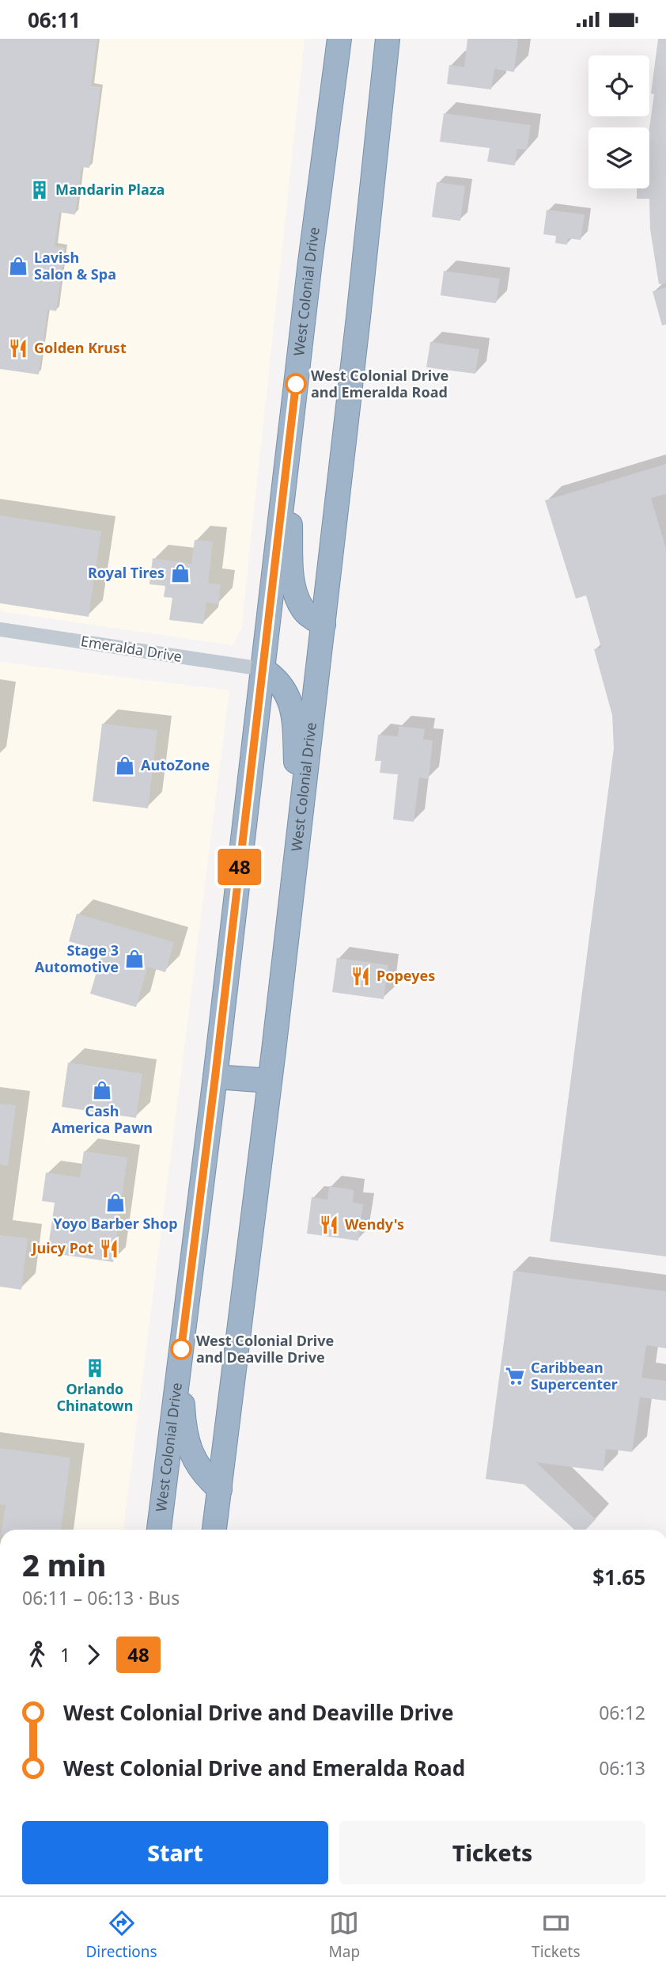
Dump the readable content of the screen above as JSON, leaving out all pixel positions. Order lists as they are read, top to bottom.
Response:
{
  "streets": {
    "highway": ["West Colonial Drive"],
    "street": ["Emeralda Drive"]
  },
  "crossings": [
    ["West Colonial Drive", "Emeralda Drive"]
  ],
  "places": {
    "building": ["Mandarin Plaza", "Orlando Chinatown"],
    "shop": [
      "Lavish Salon & Spa",
      "Royal Tires",
      "AutoZone",
      "Stage 3 Automotive",
      "Cash America Pawn",
      "Yoyo Barber Shop"
    ],
    "restaurant": [
      "Golden Krust",
      "Popeyes",
      "Wendy's",
      "Juicy Pot"
    ],
    "other": ["West Colonial Drive and Emeralda Road", "West Colonial Drive and Deaville Drive"],
    "supermarket": ["Caribbean Supercenter"]
  },
  "lines": ["bus line 48"],
  "page": {
    "status": "06:11",
    "on_map": "48",
    "heading": ["2 min", "06:11 – 06:13 · Bus", "$1.65"],
    "legs": ["1", "48"],
    "list": [
      {
        "name": "West Colonial Drive and Deaville Drive",
        "value": "06:12"
      },
      {
        "name": "West Colonial Drive and Emeralda Road",
        "value": "06:13"
      }
    ],
    "buttons": ["Start", "Tickets"],
    "tabs": ["Directions", "Map", "Tickets"]
  }
}
